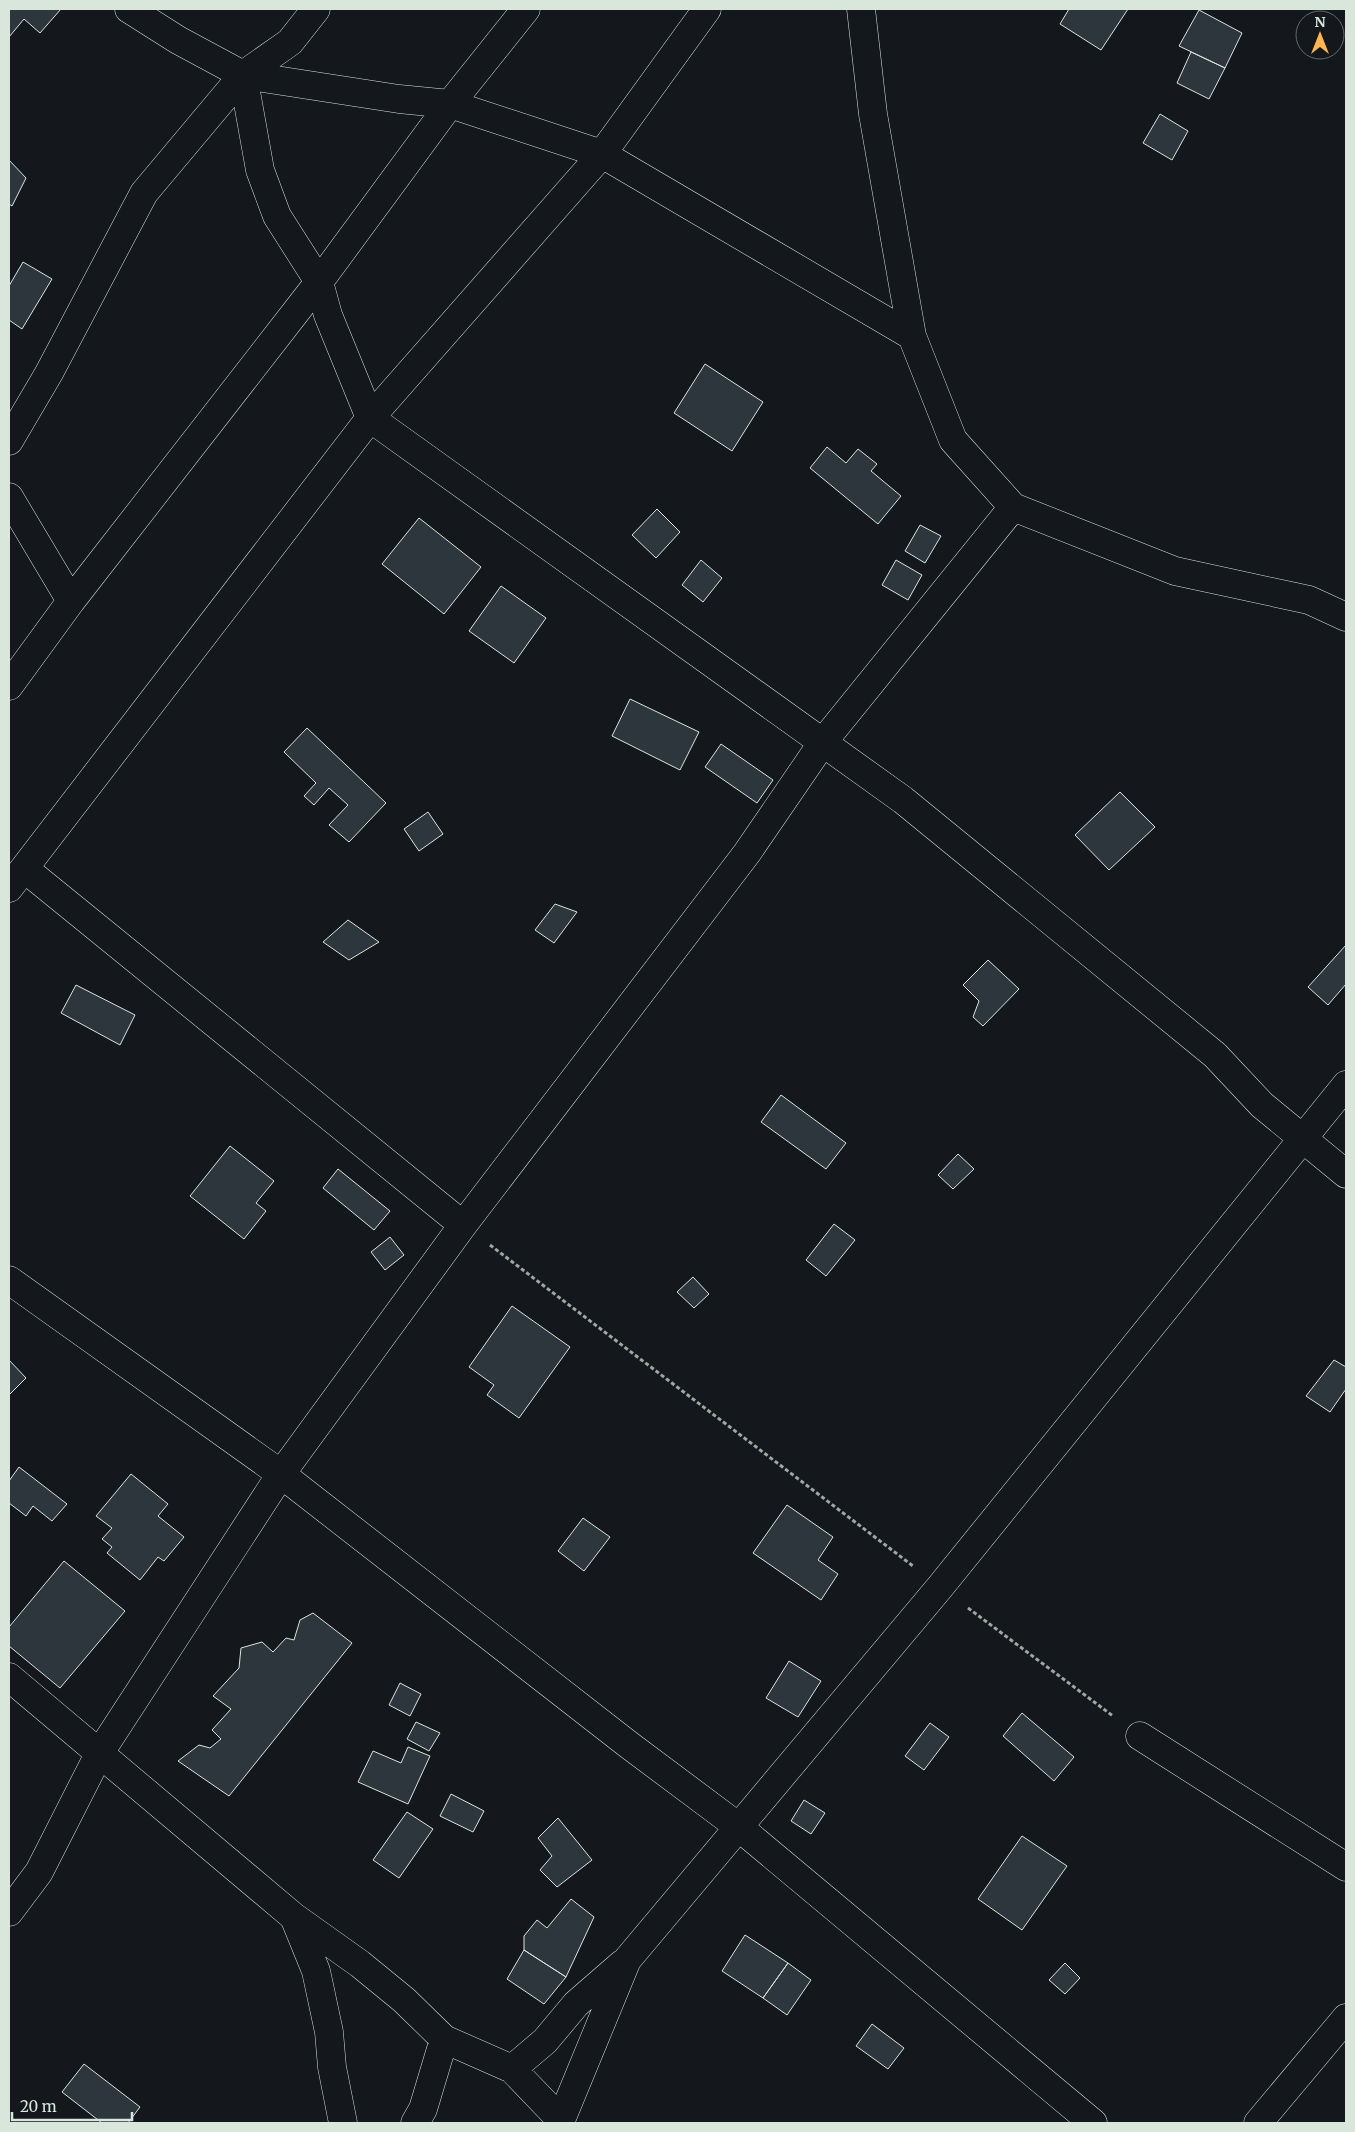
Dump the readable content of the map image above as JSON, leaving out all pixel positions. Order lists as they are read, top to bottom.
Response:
{
  "scale_bar": "20 m",
  "north": "top"
}
